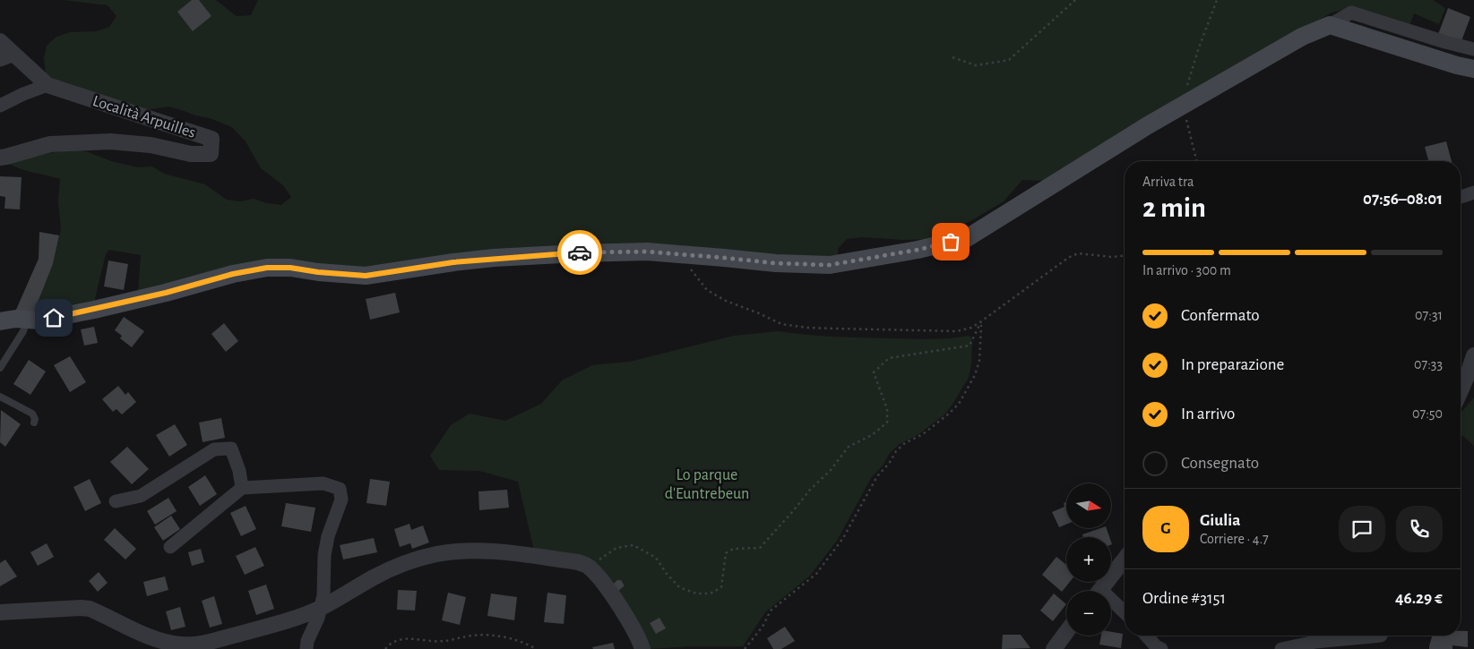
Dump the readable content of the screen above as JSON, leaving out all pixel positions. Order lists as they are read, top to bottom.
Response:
{
  "streets": {
    "street": ["Località Arpuilles"]
  },
  "parks": ["Lo parque d'Euntrebeun"],
  "north": "right",
  "page": {
    "heading": ["2 min", "Arriva tra", "07:56–08:01"],
    "panel": [
      "Giulia",
      "Corriere · 4.7",
      "Ordine #3151",
      "46.29 €"
    ],
    "bar": "In arrivo · 300 m",
    "list": [
      ["Confermato", "07:31"],
      ["In preparazione", "07:33"],
      ["In arrivo", "07:50"],
      "Consegnato"
    ],
    "map_buttons": ["+", "−"],
    "round": "G"
  }
}
